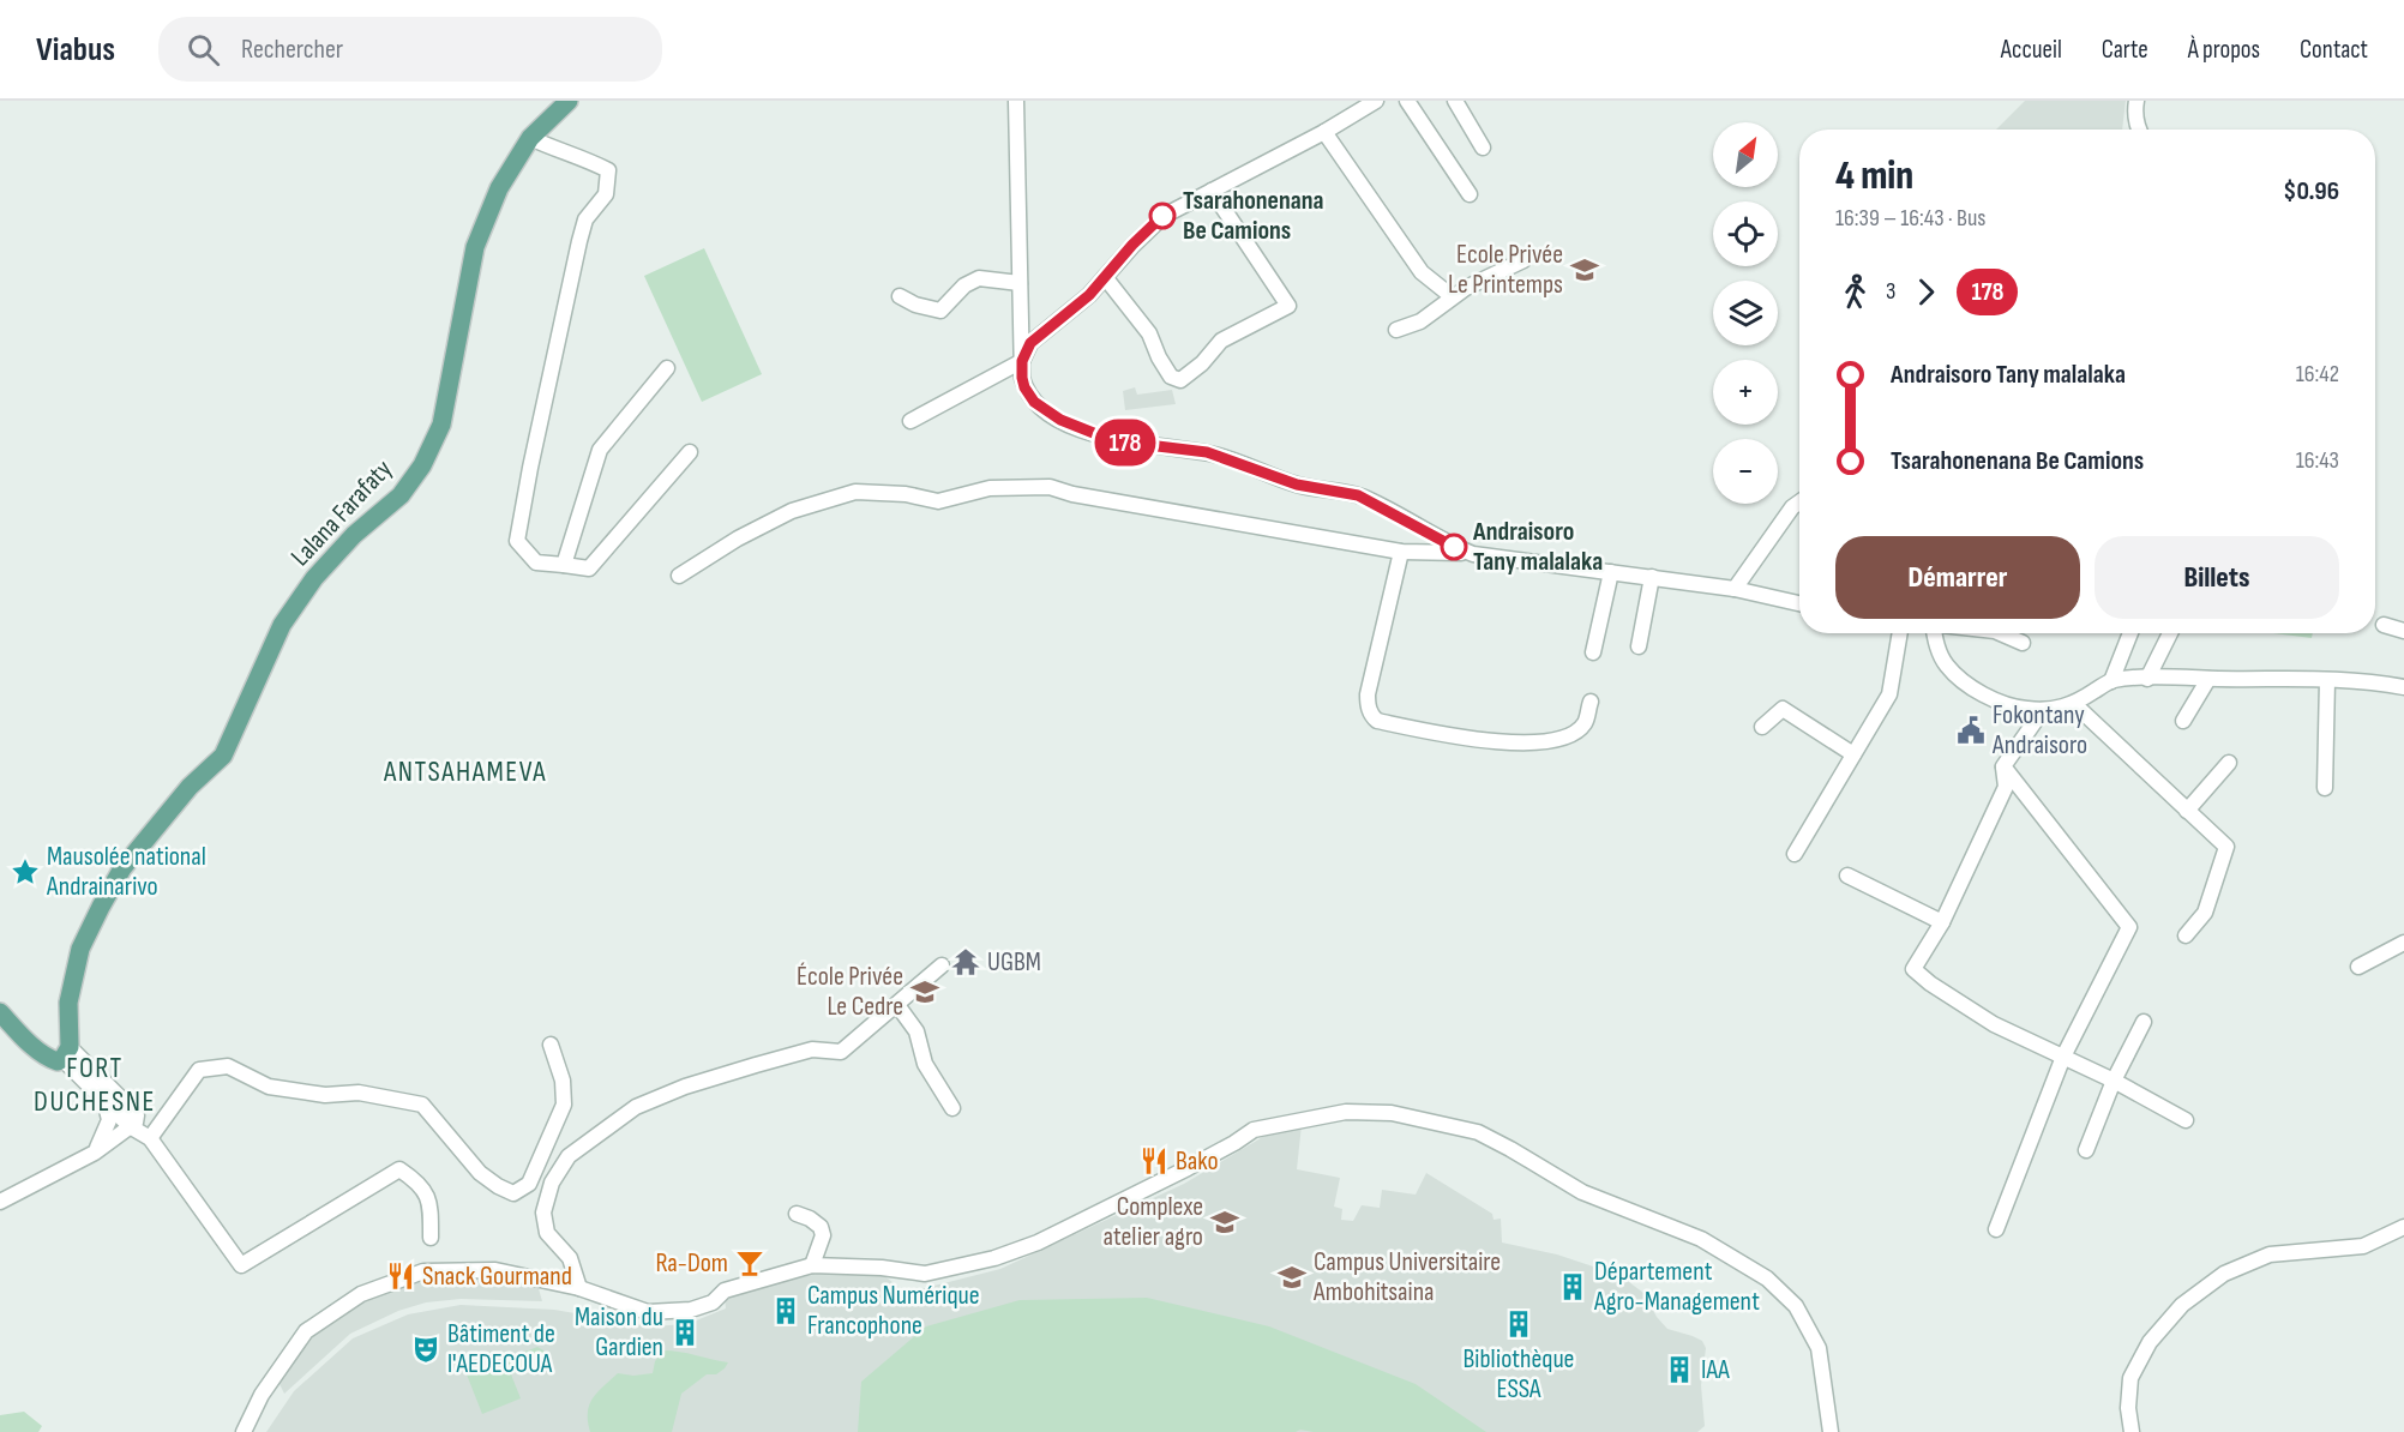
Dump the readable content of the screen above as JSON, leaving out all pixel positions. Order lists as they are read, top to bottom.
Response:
{
  "streets": {
    "main road": ["Lalana Farafaty"]
  },
  "districts": ["ANTSAHAMEVA", "FORT DUCHESNE"],
  "places": {
    "other": ["Tsarahonenana Be Camions", "Andraisoro Tany malalaka"],
    "school or university": [
      "Ecole Privée Le Printemps",
      "École Privée Le Cedre",
      "Complexe atelier agro",
      "Campus Universitaire Ambohitsaina"
    ],
    "public building": ["Fokontany Andraisoro"],
    "place": ["Mausolée national Andrainarivo"],
    "temple": ["UGBM"],
    "restaurant": ["Bako", "Snack Gourmand"],
    "bar": ["Ra-Dom"],
    "building": [
      "Département Agro-Management",
      "Campus Numérique Francophone",
      "Bibliothèque ESSA",
      "Maison du Gardien",
      "IAA"
    ],
    "theatre": ["Bâtiment de l'AEDECOUA"]
  },
  "lines": ["bus line 178"],
  "north": "top right",
  "page": {
    "header": "Viabus",
    "search": "Rechercher",
    "nav": [
      "Accueil",
      "Carte",
      "À propos",
      "Contact"
    ],
    "on_map": "178",
    "map_buttons": ["+", "−"],
    "heading": ["4 min", "16:39 – 16:43 · Bus", "$0.96"],
    "legs": ["3", "178"],
    "list": [
      {
        "name": "Andraisoro Tany malalaka",
        "value": "16:42"
      },
      {
        "name": "Tsarahonenana Be Camions",
        "value": "16:43"
      }
    ],
    "buttons": ["Démarrer", "Billets"]
  }
}
